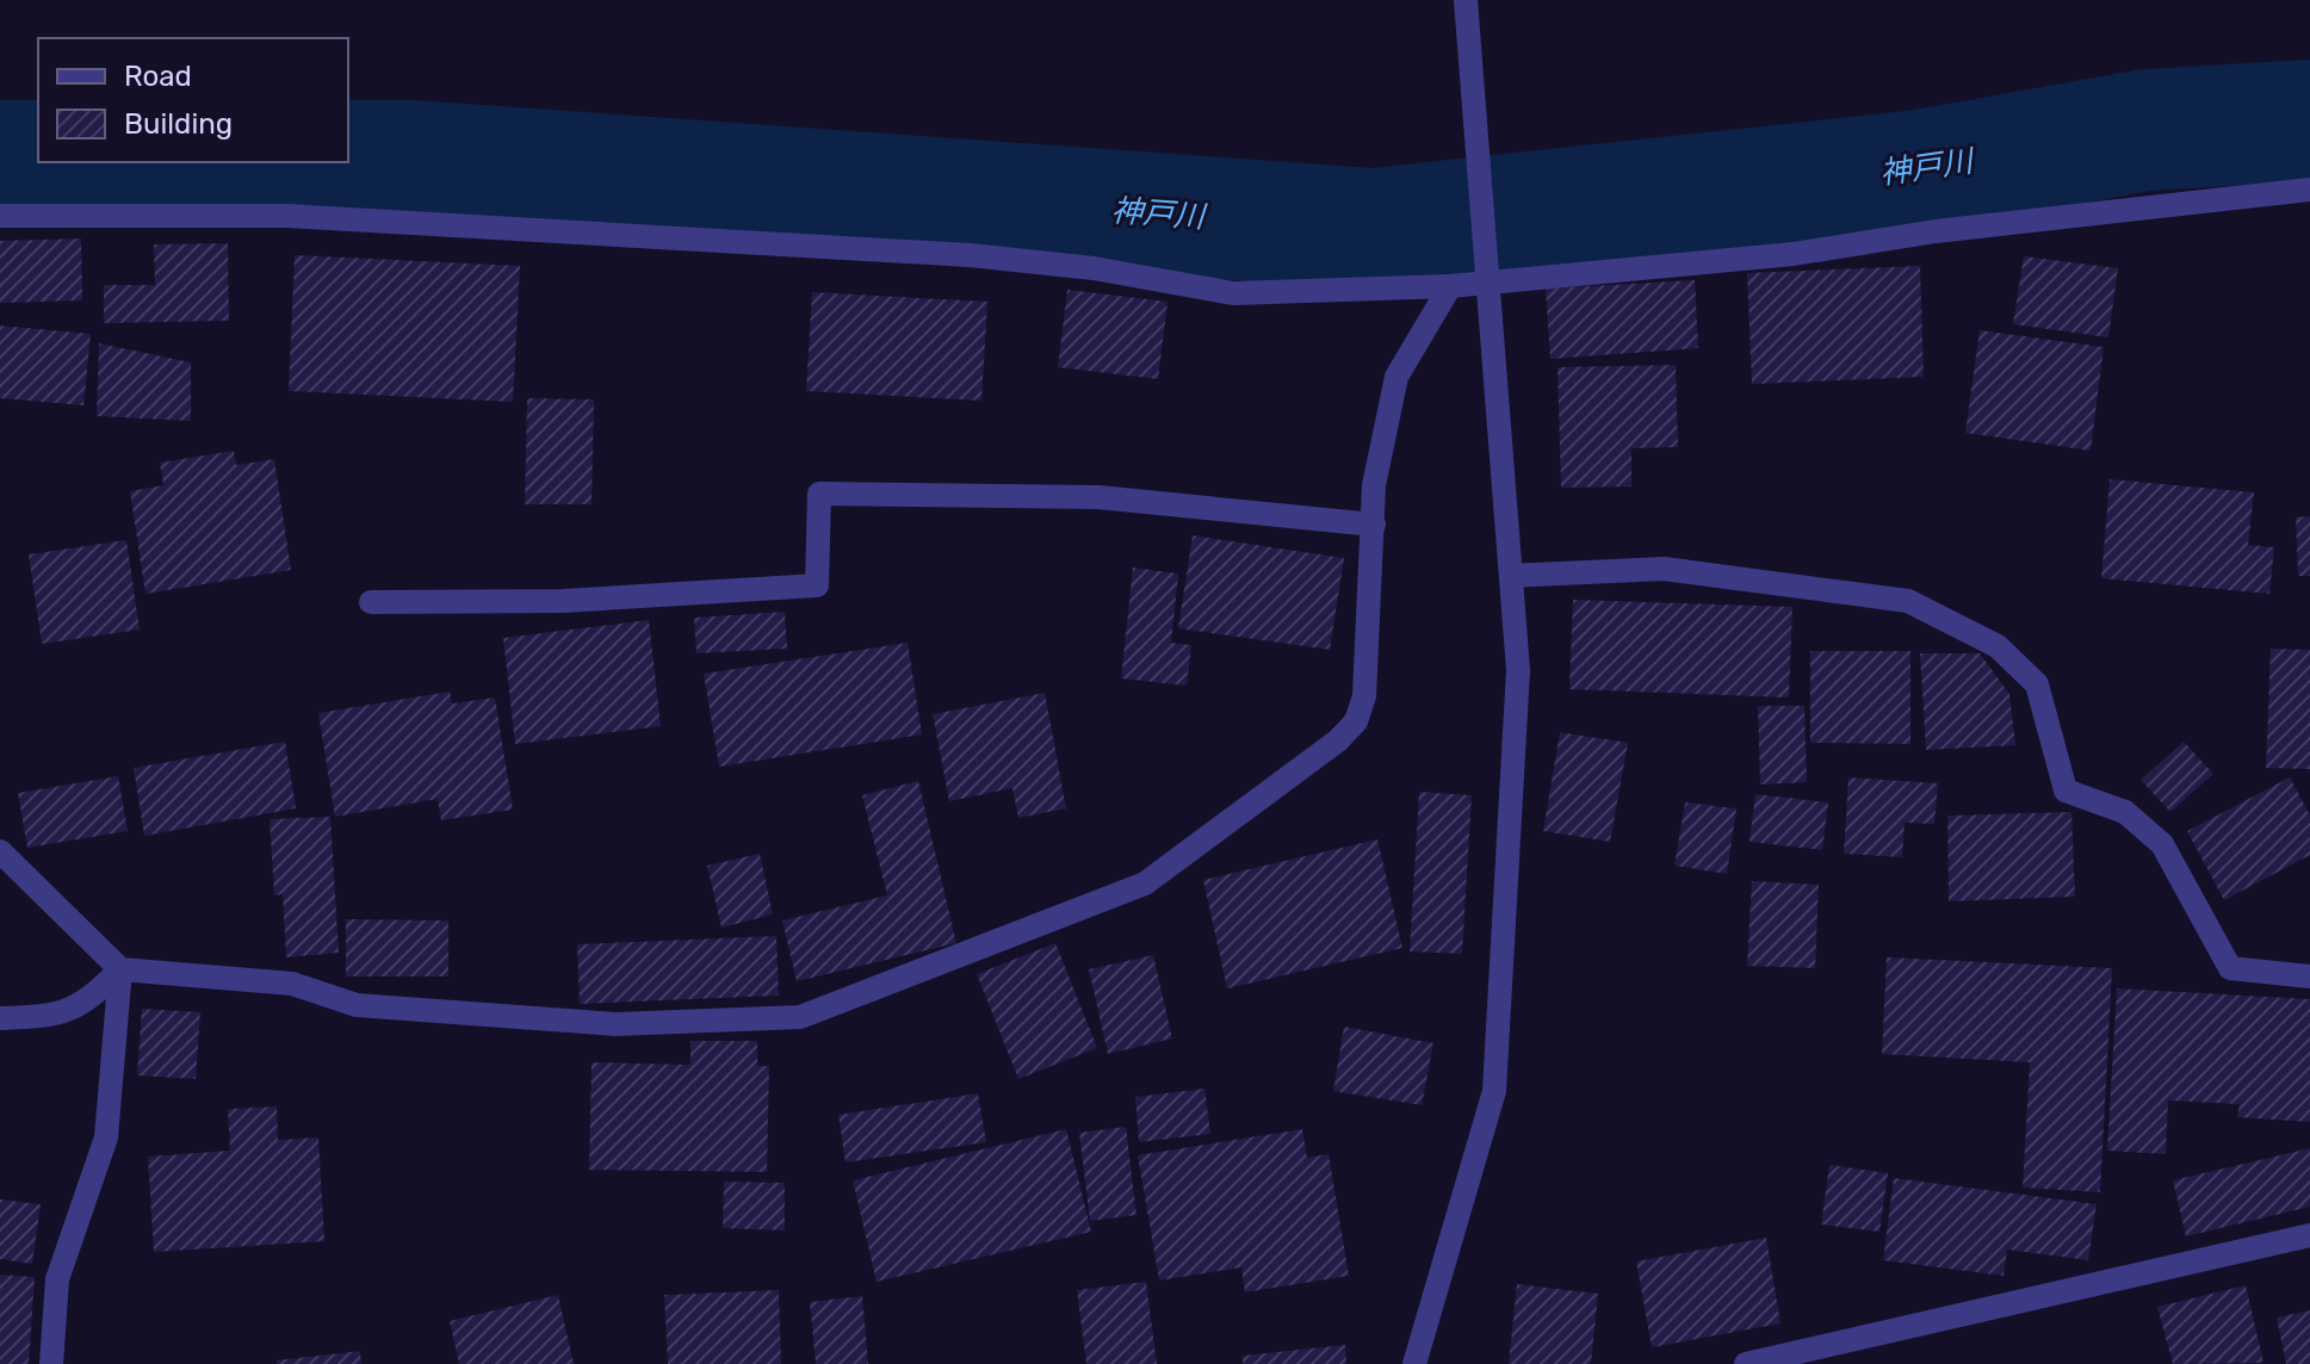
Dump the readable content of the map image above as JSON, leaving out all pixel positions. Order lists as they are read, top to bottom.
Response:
{
  "water": ["神戸川"],
  "legend": ["Road", "Building"]
}
